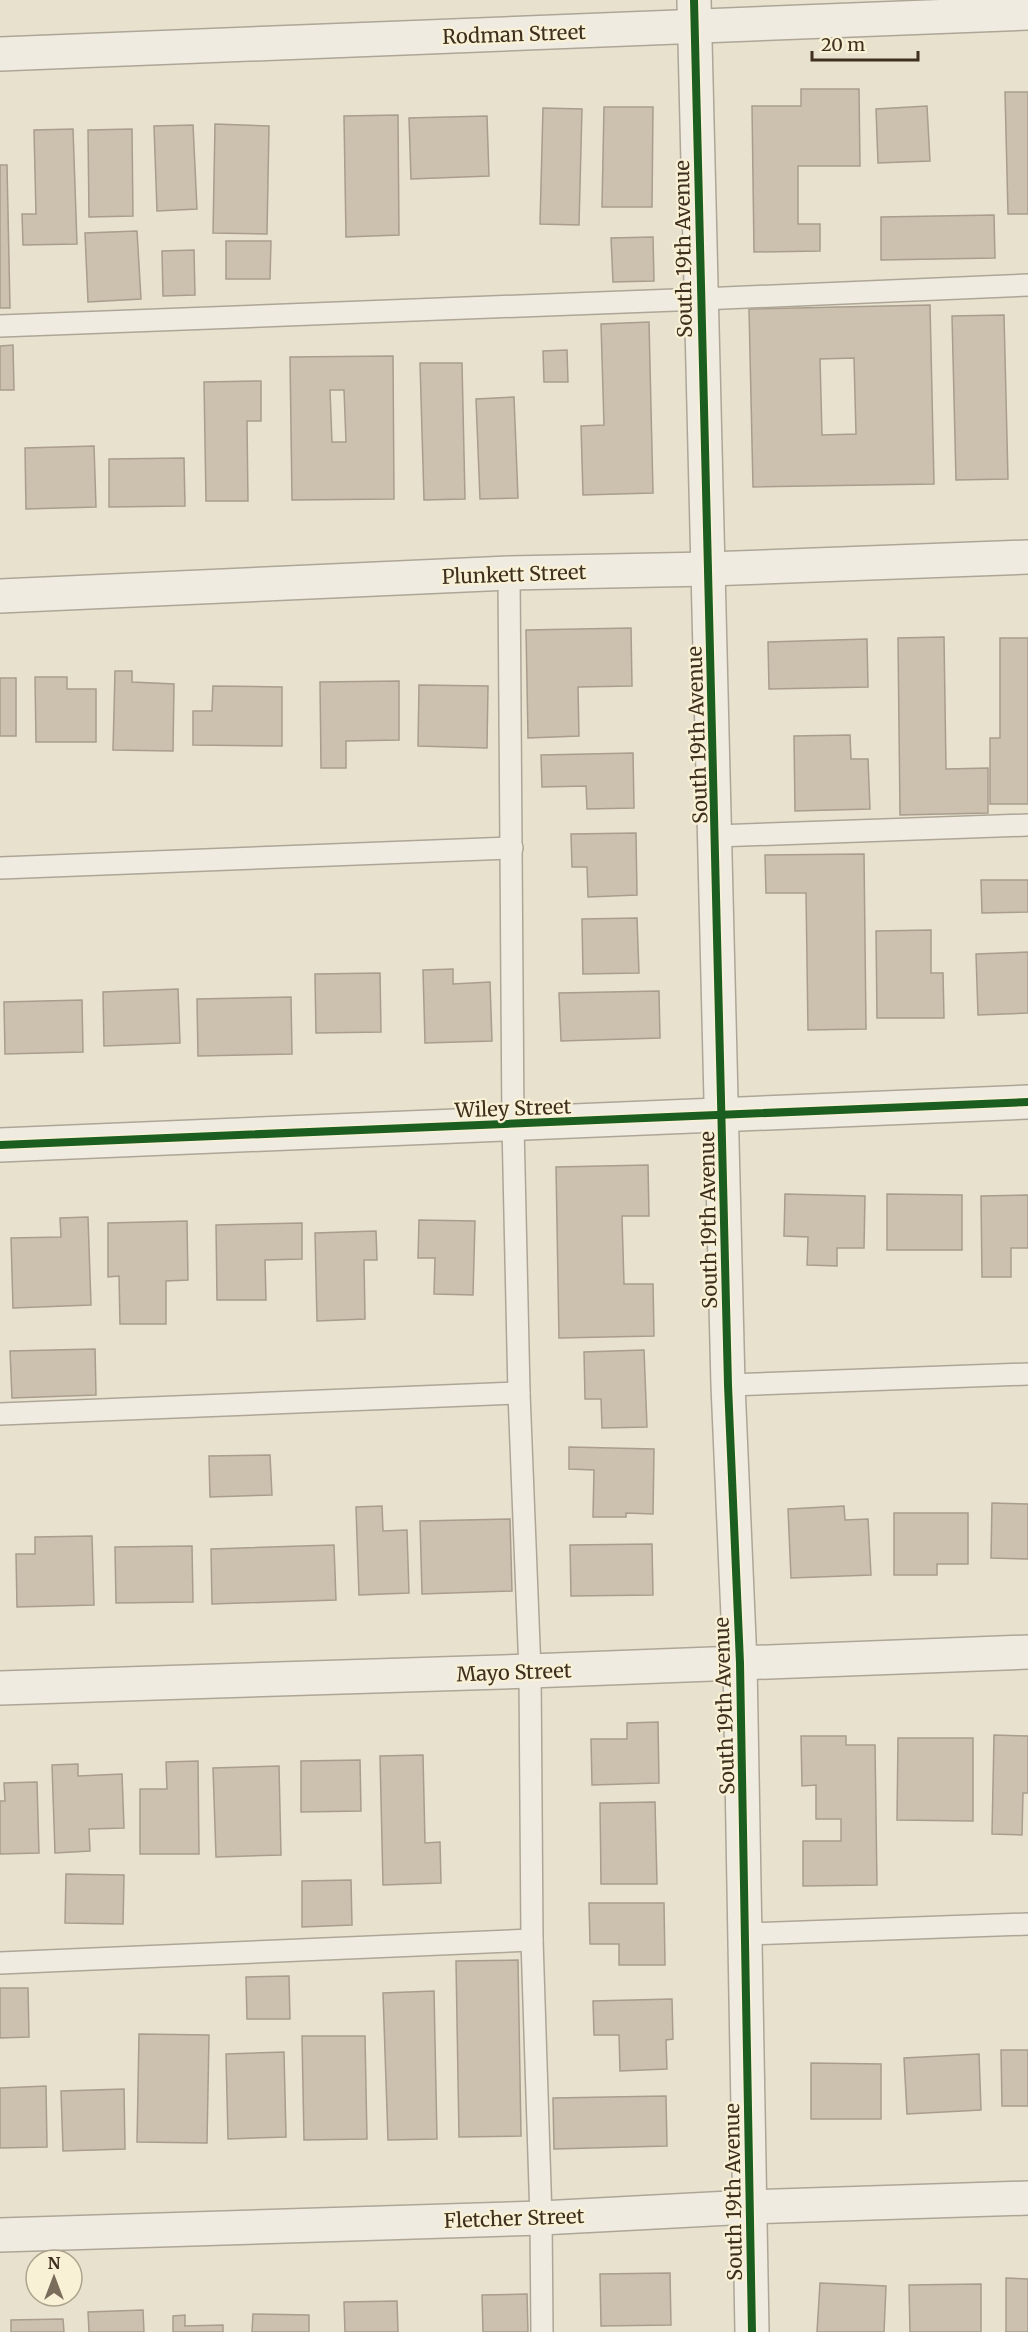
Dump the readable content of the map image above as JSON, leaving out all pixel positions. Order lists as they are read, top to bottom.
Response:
{
  "streets": {
    "street": [
      "Rodman Street",
      "South 19th Avenue",
      "Plunkett Street",
      "Wiley Street",
      "Mayo Street",
      "Fletcher Street"
    ]
  },
  "crossings": [
    ["Rodman Street", "South 19th Avenue"],
    ["South 19th Avenue", "Plunkett Street"],
    ["South 19th Avenue", "Wiley Street"],
    ["South 19th Avenue", "Mayo Street"],
    ["South 19th Avenue", "Fletcher Street"]
  ],
  "scale_bar": "20 m",
  "north": "top"
}
